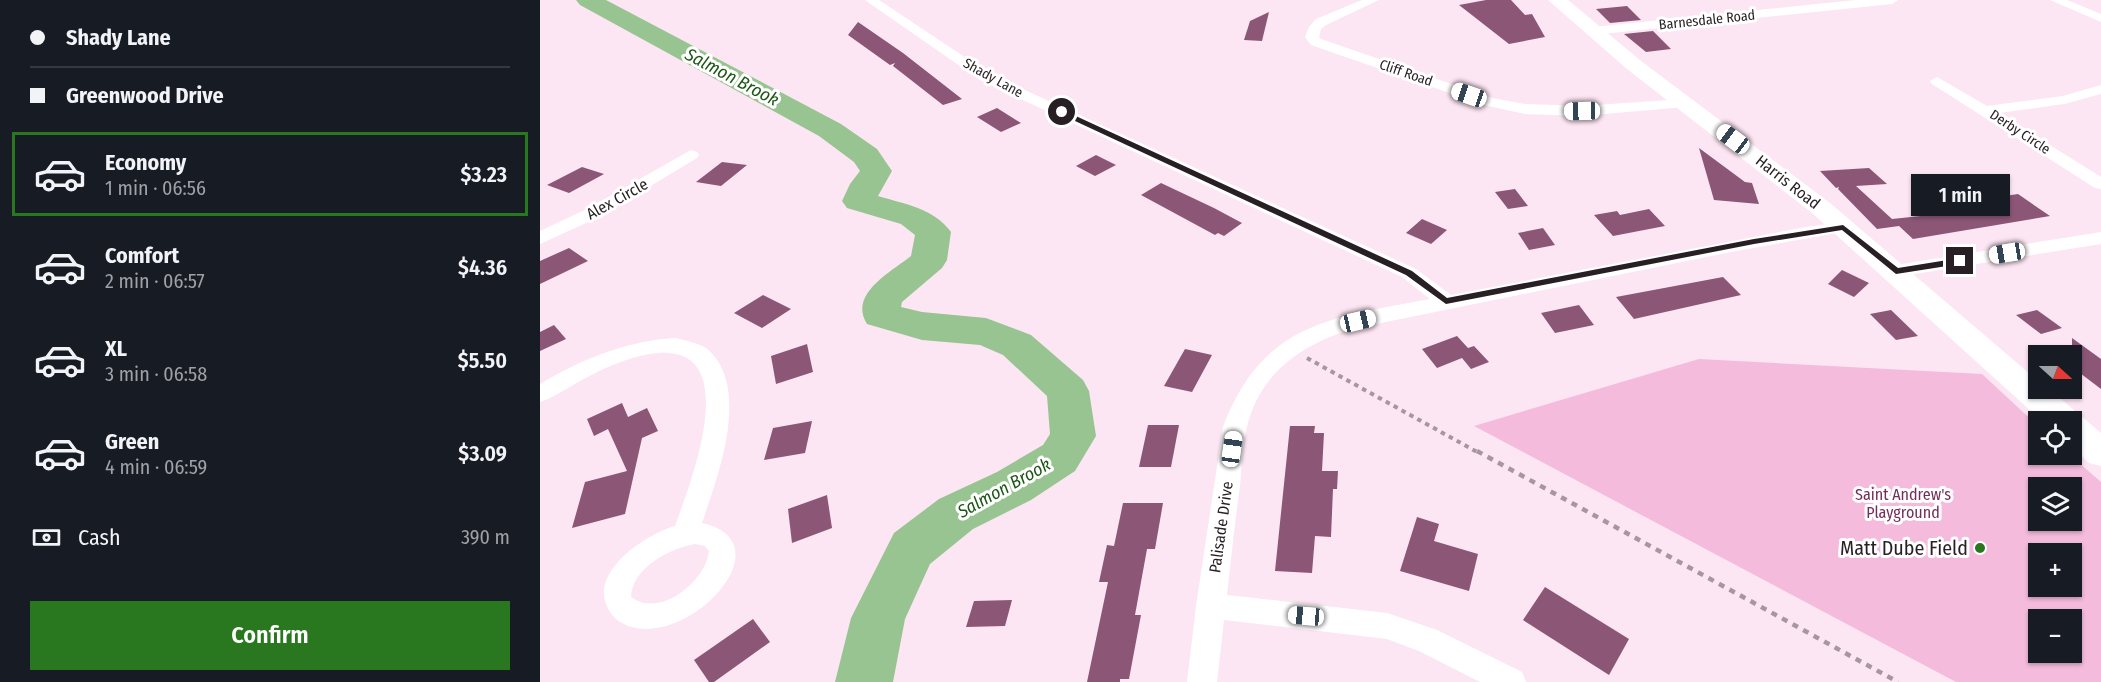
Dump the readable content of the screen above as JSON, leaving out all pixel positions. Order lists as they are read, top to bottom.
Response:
{
  "streets": {
    "street": [
      "Barnesdale Road",
      "Cliff Road",
      "Shady Lane",
      "Derby Circle",
      "Harris Road",
      "Alex Circle",
      "Palisade Drive"
    ]
  },
  "crossings": [
    ["Barnesdale Road", "Harris Road"],
    ["Cliff Road", "Harris Road"],
    ["Shady Lane", "Palisade Drive"],
    ["Harris Road", "Palisade Drive"]
  ],
  "water": ["Salmon Brook"],
  "parks": ["Saint Andrew's Playground"],
  "places": ["Matt Dube Field"],
  "north": "right",
  "page": {
    "banner": ["Shady Lane", "Greenwood Drive"],
    "list": [
      {
        "name": "Economy",
        "note": "1 min · 06:56",
        "value": "$3.23"
      },
      {
        "name": "Comfort",
        "note": "2 min · 06:57",
        "value": "$4.36"
      },
      {
        "name": "XL",
        "note": "3 min · 06:58",
        "value": "$5.50"
      },
      {
        "name": "Green",
        "note": "4 min · 06:59",
        "value": "$3.09"
      }
    ],
    "bubble": "1 min",
    "map_buttons": ["+", "−"],
    "pay": ["Cash", "390 m"],
    "buttons": "Confirm"
  }
}
